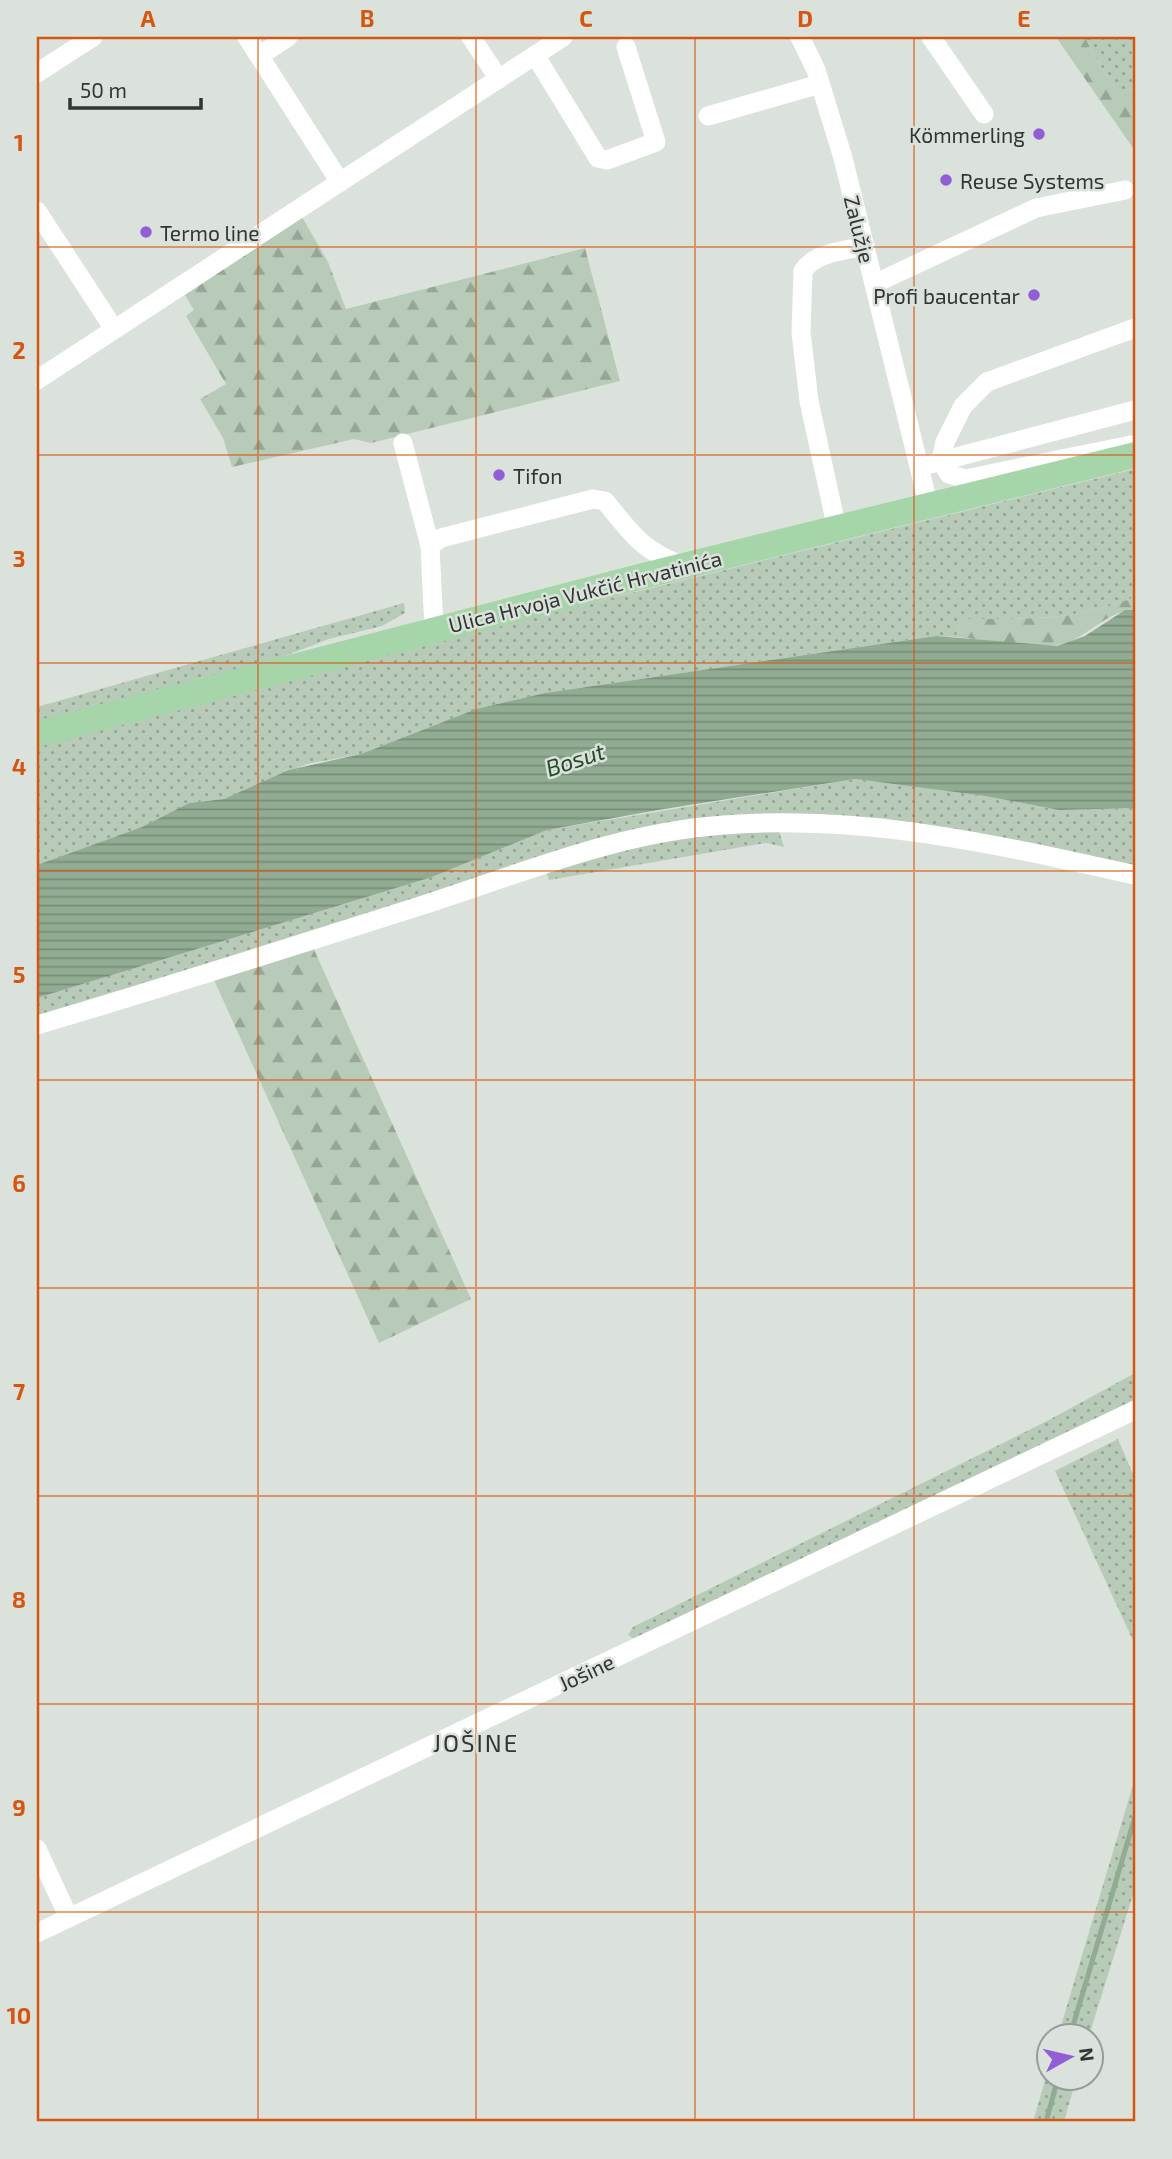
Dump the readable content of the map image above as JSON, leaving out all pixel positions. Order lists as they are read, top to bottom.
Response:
{
  "streets": {
    "main road": ["Ulica Hrvoja Vukčić Hrvatinića"],
    "street": ["Zalužje", "Jošine"]
  },
  "crossings": [
    ["Zalužje", "Ulica Hrvoja Vukčić Hrvatinića"]
  ],
  "districts": ["JOŠINE"],
  "water": ["Bosut"],
  "places": [
    "Kömmerling",
    "Reuse Systems",
    "Termo line",
    "Profi baucentar",
    "Tifon"
  ],
  "scale_bar": "50 m",
  "north": "right",
  "grid": {
    "columns": [
      "A",
      "B",
      "C",
      "D",
      "E"
    ],
    "rows": [
      "1",
      "2",
      "3",
      "4",
      "5",
      "6",
      "7",
      "8",
      "9",
      "10"
    ]
  }
}
